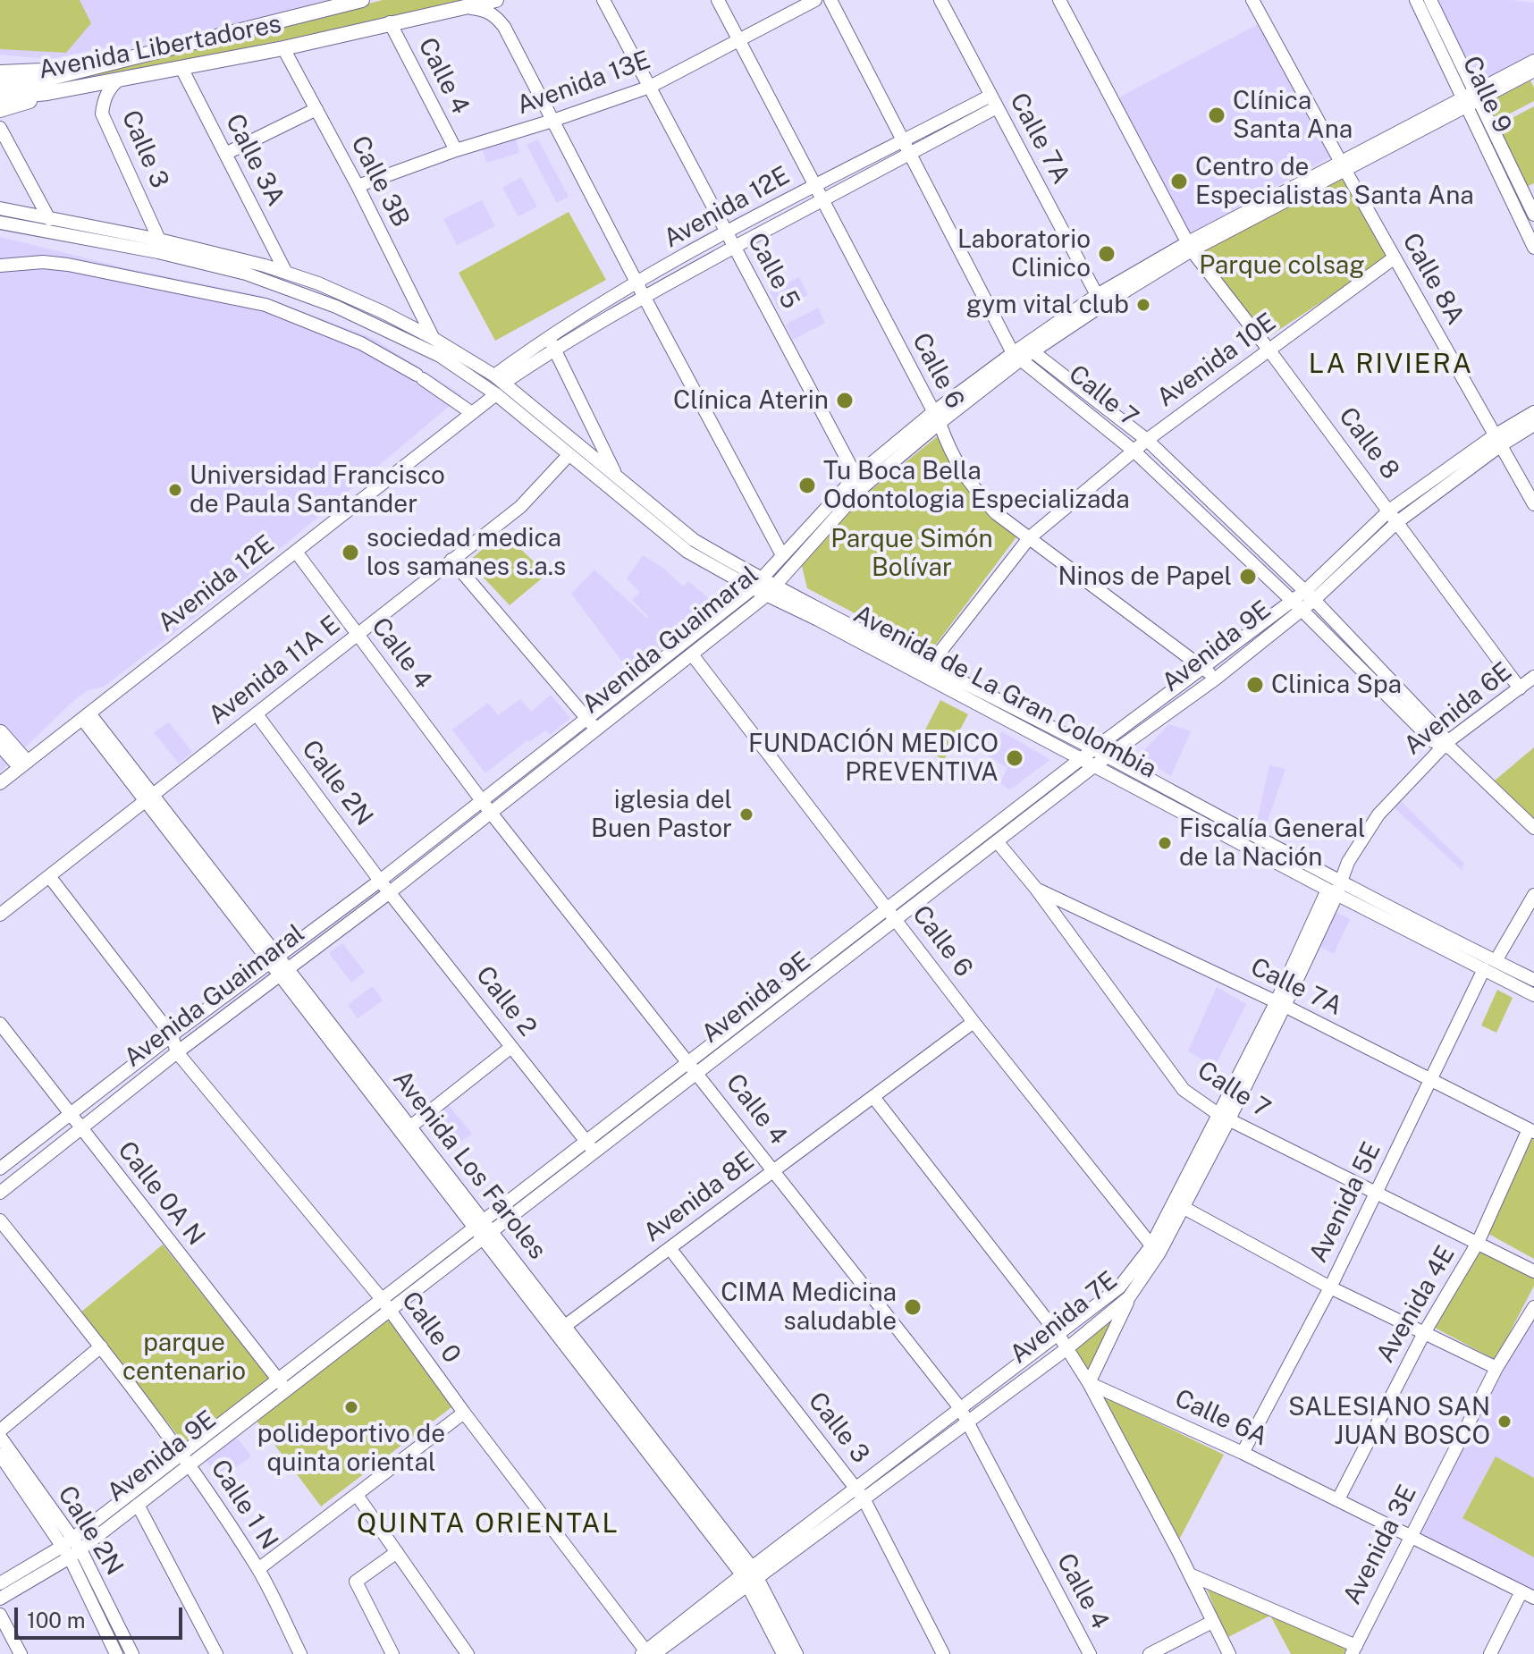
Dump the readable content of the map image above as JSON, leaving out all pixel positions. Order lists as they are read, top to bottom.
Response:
{
  "streets": {
    "main road": ["Avenida Libertadores"],
    "street": [
      "Calle 4",
      "Avenida 13E",
      "Calle 9",
      "Calle 7A",
      "Calle 3",
      "Calle 3A",
      "Calle 3B",
      "Avenida 12E",
      "Calle 5",
      "Calle 8A",
      "Avenida 10E",
      "Calle 6",
      "Calle 7",
      "Calle 8",
      "Avenida Guaimaral",
      "Avenida 9E",
      "Avenida 11A E",
      "Avenida de La Gran Colombia",
      "Avenida 6E",
      "Calle 2N",
      "Calle 2",
      "Avenida Los Faroles",
      "Calle 0A N",
      "Avenida 8E",
      "Avenida 5E",
      "Avenida 4E",
      "Avenida 7E",
      "Calle 0",
      "Calle 6A",
      "Calle 1 N",
      "Avenida 3E"
    ]
  },
  "crossings": [
    ["Avenida Libertadores", "Calle 4"],
    ["Avenida Libertadores", "Calle 3"],
    ["Avenida Libertadores", "Calle 3A"],
    ["Avenida Libertadores", "Calle 3B"],
    ["Calle 4", "Avenida 13E"],
    ["Calle 4", "Avenida 12E"],
    ["Calle 4", "Avenida Guaimaral"],
    ["Calle 4", "Avenida 9E"],
    ["Calle 4", "Avenida 11A E"],
    ["Calle 4", "Avenida 8E"],
    ["Calle 4", "Avenida 7E"],
    ["Avenida 13E", "Calle 3B"],
    ["Avenida 13E", "Calle 5"],
    ["Avenida 13E", "Calle 6"],
    ["Calle 9", "Avenida Guaimaral"],
    ["Calle 7A", "Avenida 12E"],
    ["Calle 7A", "Calle 7"],
    ["Calle 7A", "Avenida Guaimaral"],
    ["Calle 7A", "Avenida 5E"],
    ["Calle 7A", "Avenida 4E"],
    ["Calle 7A", "Avenida 7E"],
    ["Calle 3", "Avenida de La Gran Colombia"],
    ["Calle 3", "Avenida 8E"],
    ["Calle 3", "Avenida 7E"],
    ["Calle 3A", "Avenida de La Gran Colombia"],
    ["Calle 3B", "Avenida de La Gran Colombia"],
    ["Avenida 12E", "Calle 5"],
    ["Avenida 12E", "Calle 6"],
    ["Avenida 12E", "Calle 7"],
    ["Avenida 12E", "Avenida de La Gran Colombia"],
    ["Avenida 12E", "Avenida Los Faroles"],
    ["Calle 5", "Avenida Guaimaral"],
    ["Calle 8A", "Avenida 10E"],
    ["Calle 8A", "Avenida Guaimaral"],
    ["Calle 8A", "Avenida 9E"],
    ["Avenida 10E", "Calle 6"],
    ["Avenida 10E", "Calle 7"],
    ["Avenida 10E", "Calle 8"],
    ["Avenida 10E", "Avenida de La Gran Colombia"],
    ["Calle 6", "Avenida Guaimaral"],
    ["Calle 6", "Avenida 9E"],
    ["Calle 6", "Avenida 8E"],
    ["Calle 6", "Avenida 7E"],
    ["Calle 7", "Avenida Guaimaral"],
    ["Calle 7", "Avenida 9E"],
    ["Calle 7", "Avenida 6E"],
    ["Calle 7", "Avenida 5E"],
    ["Calle 7", "Avenida 4E"],
    ["Calle 7", "Avenida 7E"],
    ["Calle 8", "Avenida Guaimaral"],
    ["Calle 8", "Avenida 9E"],
    ["Calle 8", "Avenida 6E"],
    ["Avenida Guaimaral", "Avenida de La Gran Colombia"],
    ["Avenida Guaimaral", "Calle 2N"],
    ["Avenida Guaimaral", "Calle 2"],
    ["Avenida Guaimaral", "Avenida Los Faroles"],
    ["Avenida Guaimaral", "Calle 0A N"],
    ["Avenida Guaimaral", "Calle 0"],
    ["Avenida 9E", "Avenida de La Gran Colombia"],
    ["Avenida 9E", "Calle 2N"],
    ["Avenida 9E", "Calle 2"],
    ["Avenida 9E", "Avenida Los Faroles"],
    ["Avenida 9E", "Calle 0A N"],
    ["Avenida 9E", "Calle 0"],
    ["Avenida 9E", "Calle 1 N"],
    ["Avenida 11A E", "Avenida de La Gran Colombia"],
    ["Avenida 11A E", "Calle 2N"],
    ["Avenida 11A E", "Avenida Los Faroles"],
    ["Avenida de La Gran Colombia", "Avenida 6E"],
    ["Avenida de La Gran Colombia", "Avenida 5E"],
    ["Avenida de La Gran Colombia", "Avenida 7E"],
    ["Avenida 6E", "Avenida 7E"],
    ["Calle 2N", "Calle 2"],
    ["Avenida Los Faroles", "Avenida 8E"],
    ["Avenida Los Faroles", "Avenida 7E"],
    ["Avenida 5E", "Calle 6A"],
    ["Avenida 4E", "Calle 6A"],
    ["Avenida 7E", "Calle 0"],
    ["Calle 6A", "Avenida 3E"]
  ],
  "districts": ["LA RIVIERA", "QUINTA ORIENTAL"],
  "parks": ["Parque colsag", "Parque Simón Bolívar", "parque centenario"],
  "places": [
    "Clínica Santa Ana",
    "Centro de Especialistas Santa Ana",
    "Laboratorio Clinico",
    "gym vital club",
    "Clínica Aterin",
    "Tu Boca Bella Odontologia Especializada",
    "Universidad Francisco de Paula Santander",
    "sociedad medica los samanes s.a.s",
    "Ninos de Papel",
    "Clinica Spa",
    "FUNDACIÓN MEDICO PREVENTIVA",
    "iglesia del Buen Pastor",
    "Fiscalía General de la Nación",
    "CIMA Medicina saludable",
    "polideportivo de quinta oriental",
    "SALESIANO SAN JUAN BOSCO"
  ],
  "scale_bar": "100 m"
}
